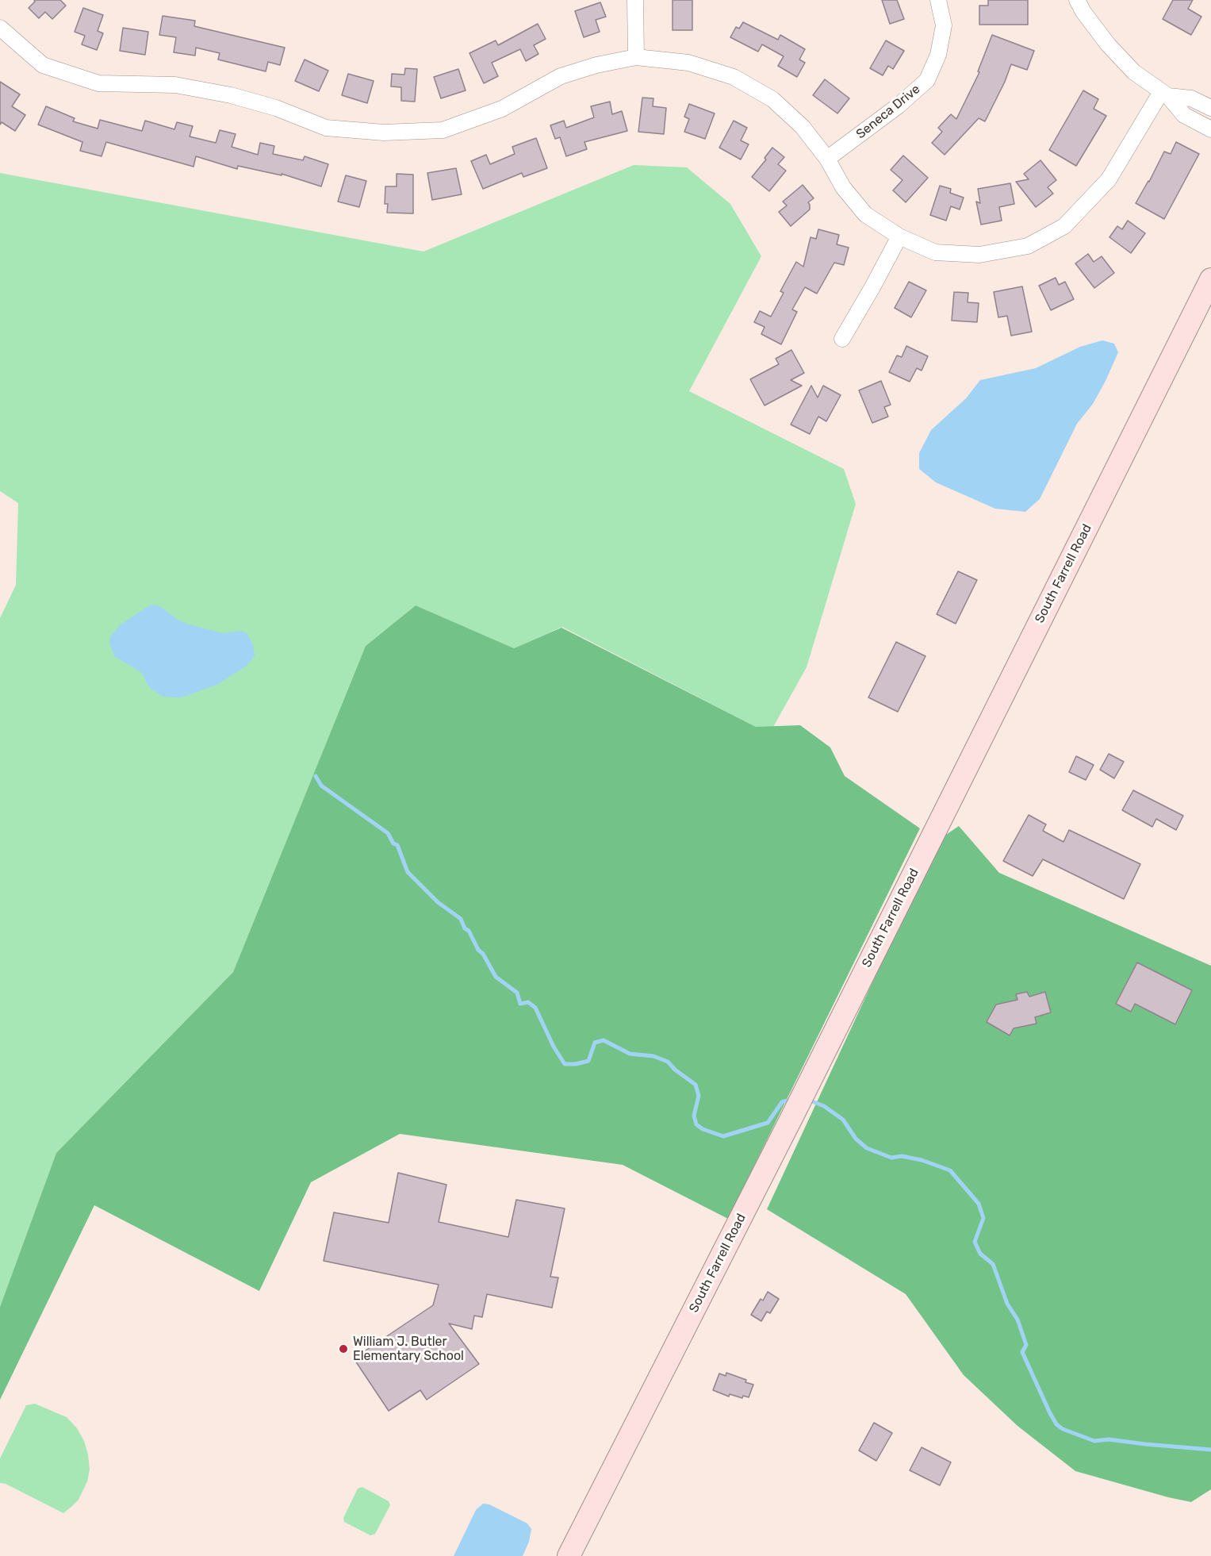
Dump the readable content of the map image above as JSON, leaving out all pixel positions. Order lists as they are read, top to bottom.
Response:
{
  "streets": {
    "street": ["Seneca Drive", "South Farrell Road"]
  },
  "places": ["William J. Butler Elementary School"]
}
